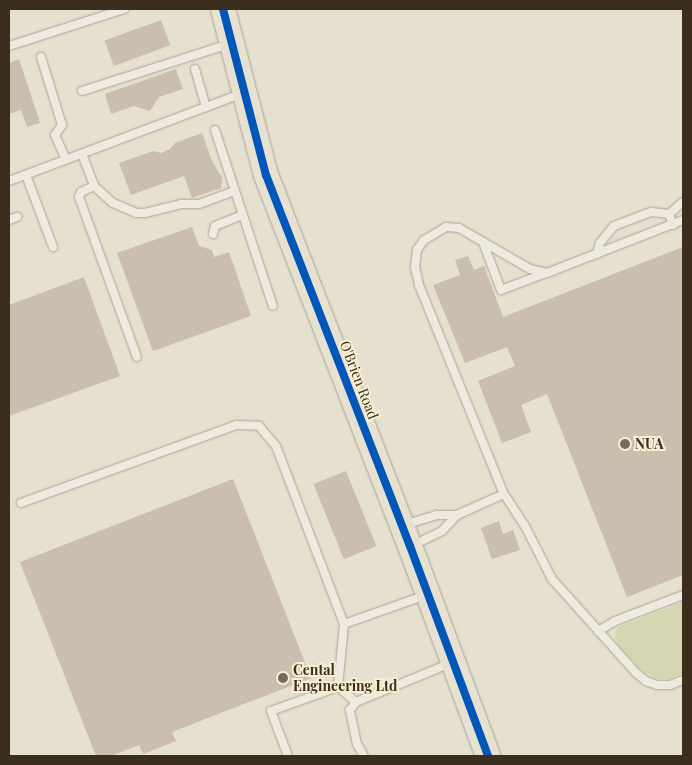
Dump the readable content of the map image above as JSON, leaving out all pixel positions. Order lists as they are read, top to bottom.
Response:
{
  "streets": {
    "main road": ["O'Brien Road"]
  },
  "places": ["NUA", "Cental Engineering Ltd"]
}
